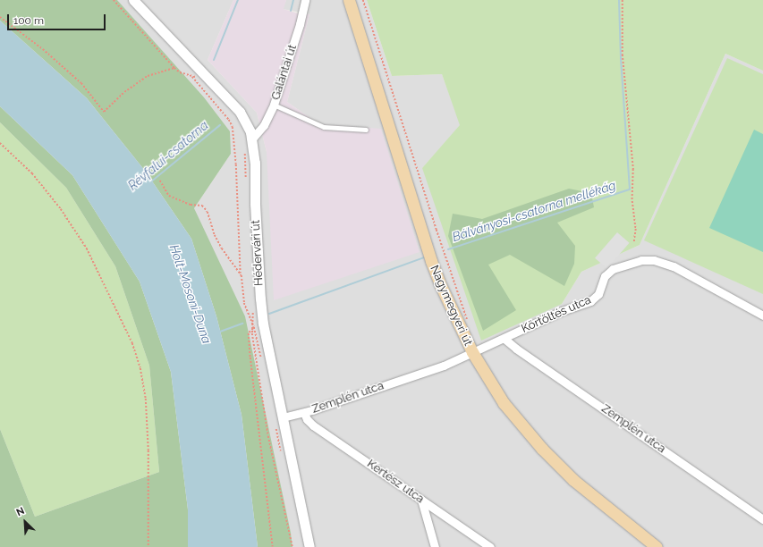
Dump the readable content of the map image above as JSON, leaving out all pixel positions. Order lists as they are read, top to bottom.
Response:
{
  "streets": {
    "main road": ["Nagymegyeri út"],
    "street": [
      "Galántai út",
      "Hédervári út",
      "Körtöltés utca",
      "Zemplén utca",
      "Kertész utca"
    ]
  },
  "crossings": [
    ["Galántai út", "Hédervári út"],
    ["Hédervári út", "Zemplén utca"],
    ["Nagymegyeri út", "Körtöltés utca"],
    ["Nagymegyeri út", "Zemplén utca"],
    ["Körtöltés utca", "Zemplén utca"],
    ["Zemplén utca", "Kertész utca"]
  ],
  "water": ["Révfalui-csatorna", "Bálványosi-csatorna mellékág", "Holt-Mosoni-Duna"],
  "scale_bar": "100 m",
  "north": "top left"
}
